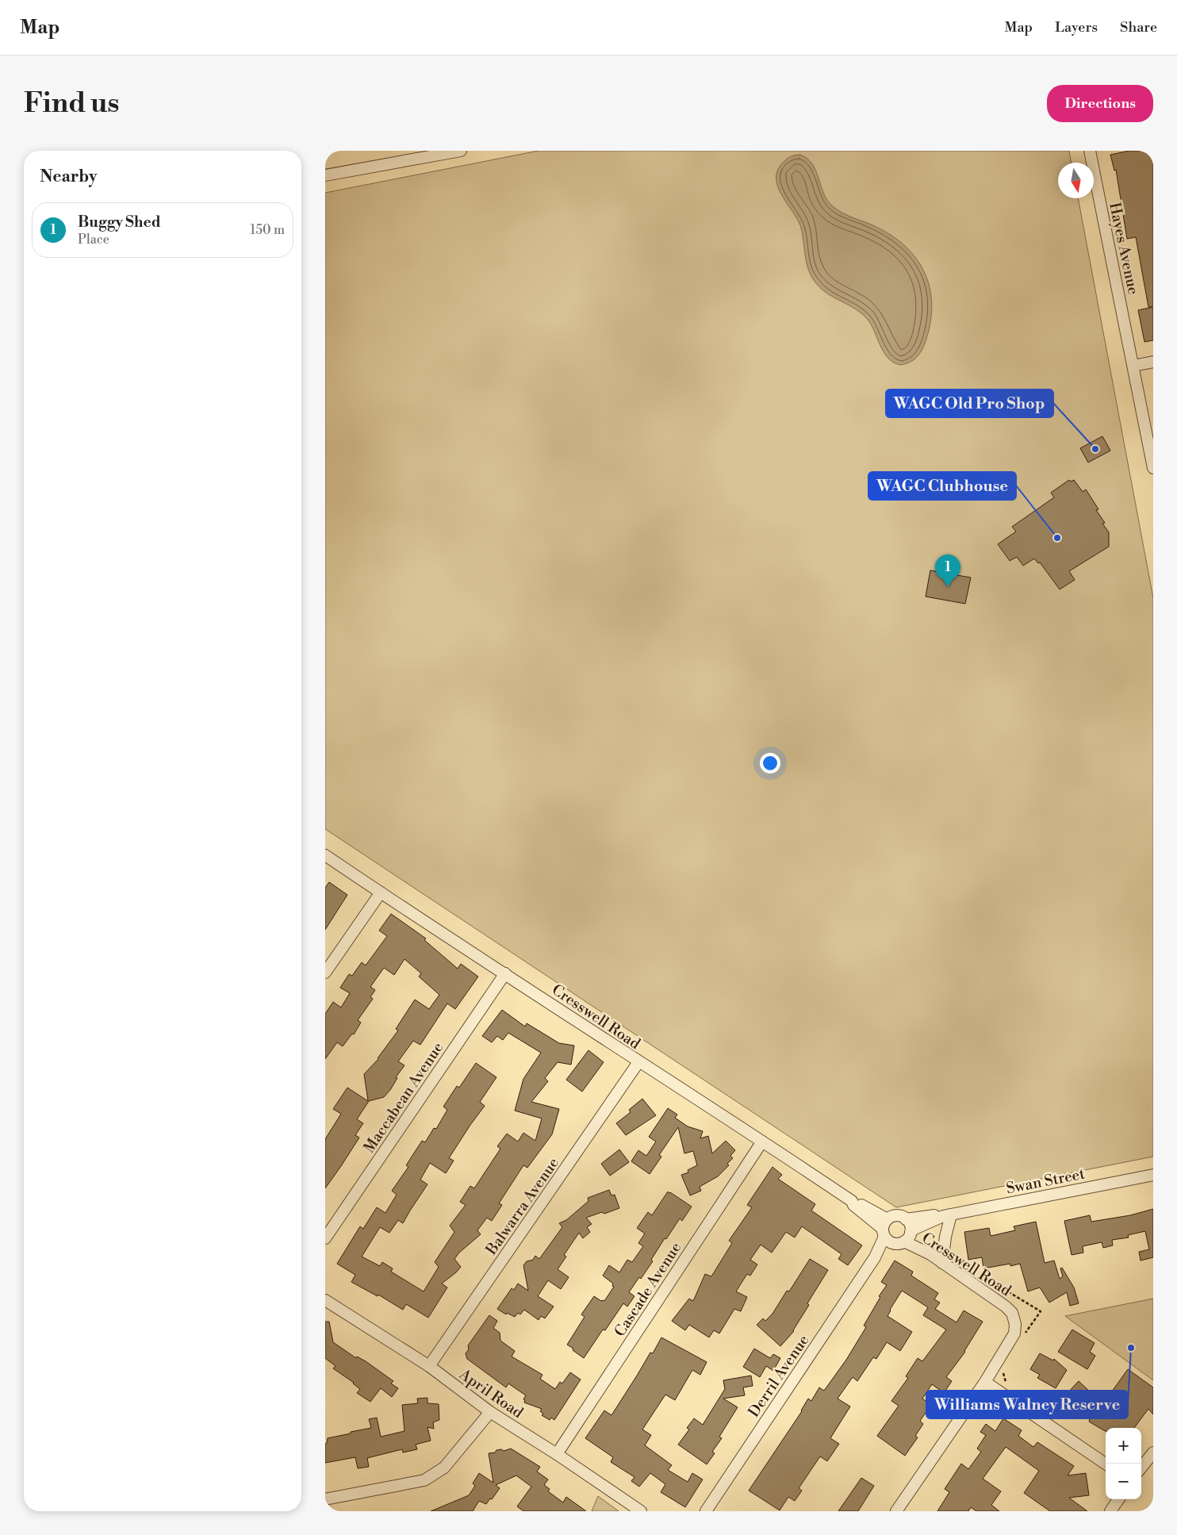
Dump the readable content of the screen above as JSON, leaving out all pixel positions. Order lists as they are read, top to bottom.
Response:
{
  "streets": {
    "street": [
      "Hayes Avenue",
      "Cresswell Road",
      "Maccabean Avenue",
      "Swan Street",
      "Balwarra Avenue",
      "Cascade Avenue",
      "Derril Avenue",
      "April Road"
    ]
  },
  "crossings": [
    ["Cresswell Road", "Maccabean Avenue"],
    ["Cresswell Road", "Swan Street"],
    ["Cresswell Road", "Balwarra Avenue"],
    ["Cresswell Road", "Cascade Avenue"],
    ["Cresswell Road", "Derril Avenue"],
    ["Swan Street", "Derril Avenue"],
    ["Balwarra Avenue", "April Road"],
    ["Cascade Avenue", "April Road"]
  ],
  "places": ["WAGC Old Pro Shop", "WAGC Clubhouse", "Williams Walney Reserve"],
  "north": "bottom",
  "page": {
    "header": "Map",
    "nav": ["Map", "Layers", "Share"],
    "buttons": "Directions",
    "title": "Find us",
    "heading": "Nearby",
    "list": [
      {
        "mark": "1",
        "name": "Buggy Shed",
        "note": "Place",
        "value": "150 m"
      }
    ],
    "pins": "1",
    "map_buttons": ["+", "−"]
  }
}
